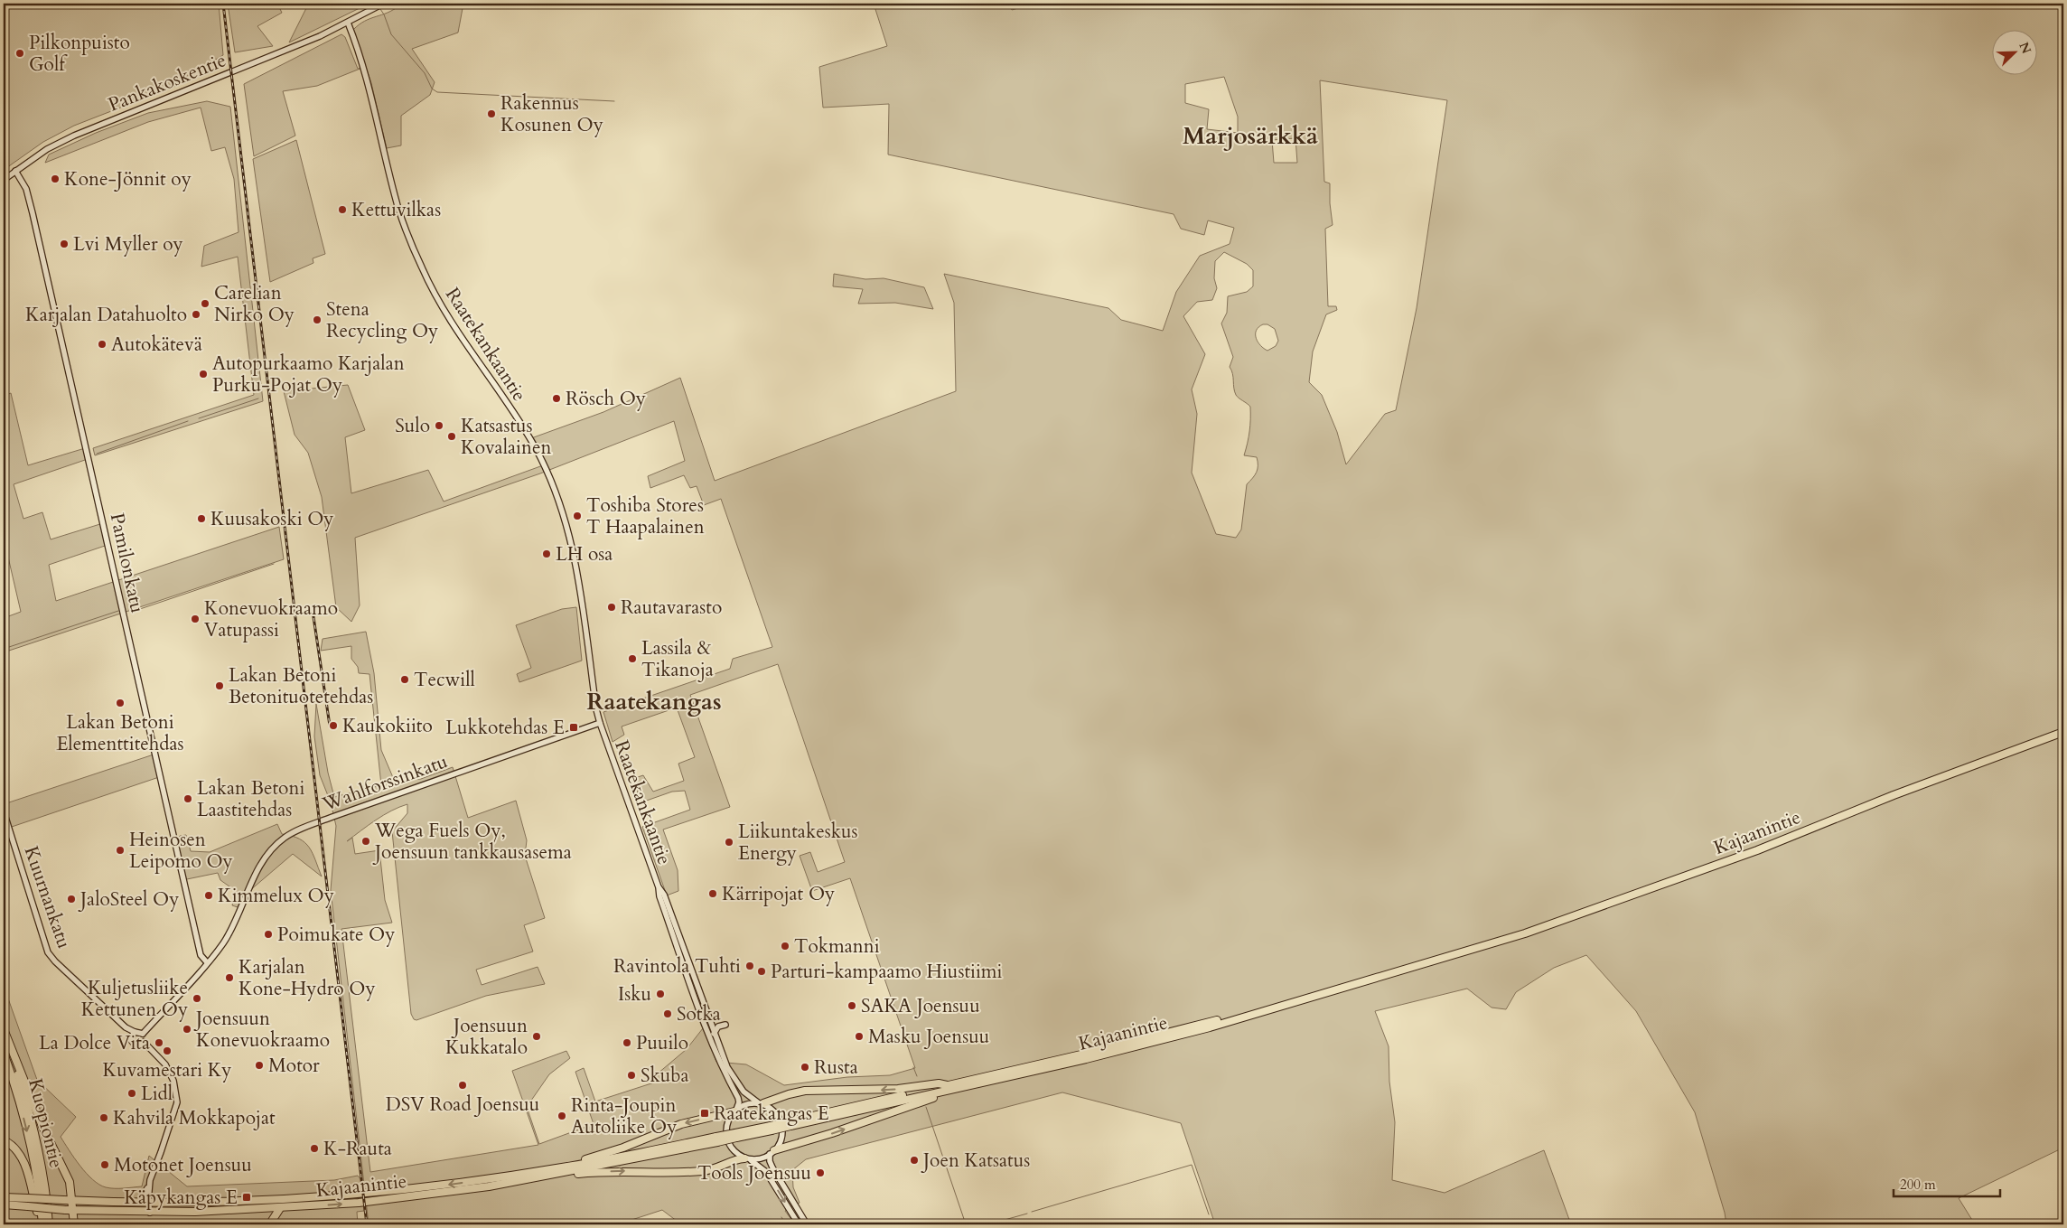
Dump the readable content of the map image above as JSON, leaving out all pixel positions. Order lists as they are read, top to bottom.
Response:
{
  "streets": {
    "highway": ["Kajaanintie", "Kuopiontie"],
    "main road": [
      "Pankakoskentie",
      "Raatekankaantie",
      "Pamilonkatu",
      "Wahlforssinkatu",
      "Kuurnankatu"
    ]
  },
  "crossings": [
    ["Pankakoskentie", "Raatekankaantie"],
    ["Pankakoskentie", "Pamilonkatu"],
    ["Raatekankaantie", "Wahlforssinkatu"],
    ["Pamilonkatu", "Wahlforssinkatu"],
    ["Wahlforssinkatu", "Kuurnankatu"]
  ],
  "districts": ["Marjosärkkä", "Raatekangas"],
  "places": {
    "other": [
      "Pilkonpuisto Golf",
      "Rakennus Kosunen Oy",
      "Kone-Jönnit oy",
      "Kettuvilkas",
      "Lvi Myller oy",
      "Carelian Nirko Oy",
      "Karjalan Datahuolto",
      "Stena Recycling Oy",
      "Autokätevä",
      "Autopurkaamo Karjalan Purku-Pojat Oy",
      "Rösch Oy",
      "Sulo",
      "Katsastus Kovalainen",
      "Toshiba Stores T Haapalainen",
      "Kuusakoski Oy",
      "LH osa",
      "Rautavarasto",
      "Konevuokraamo Vatupassi",
      "Lassila & Tikanoja",
      "Tecwill",
      "Lakan Betoni Betonituotetehdas",
      "Lakan Betoni Elementtitehdas",
      "Kaukokiito",
      "Lakan Betoni Laastitehdas",
      "Wega Fuels Oy, Joensuun tankkausasema",
      "Liikuntakeskus Energy",
      "Heinosen Leipomo Oy",
      "Kärripojat Oy",
      "Kimmelux Oy",
      "JaloSteel Oy",
      "Poimukate Oy",
      "Tokmanni",
      "Ravintola Tuhti",
      "Parturi-kampaamo Hiustiimi",
      "Karjalan Kone-Hydro Oy",
      "Isku",
      "Kuljetusliike Kettunen Oy",
      "SAKA Joensuu",
      "Sotka",
      "Joensuun Konevuokraamo",
      "Joensuun Kukkatalo",
      "Masku Joensuu",
      "La Dolce Vita",
      "Puuilo",
      "Kuvamestari Ky",
      "Motor",
      "Rusta",
      "Skuba",
      "DSV Road Joensuu",
      "Lidl",
      "Rinta-Joupin Autoliike Oy",
      "Kahvila Mokkapojat",
      "K-Rauta",
      "Joen Katsatus",
      "Motonet Joensuu",
      "Tools Joensuu"
    ],
    "transit": ["Lukkotehdas E", "Raatekangas E", "Käpykangas E"]
  },
  "scale_bar": "200 m",
  "north": "top right"
}
